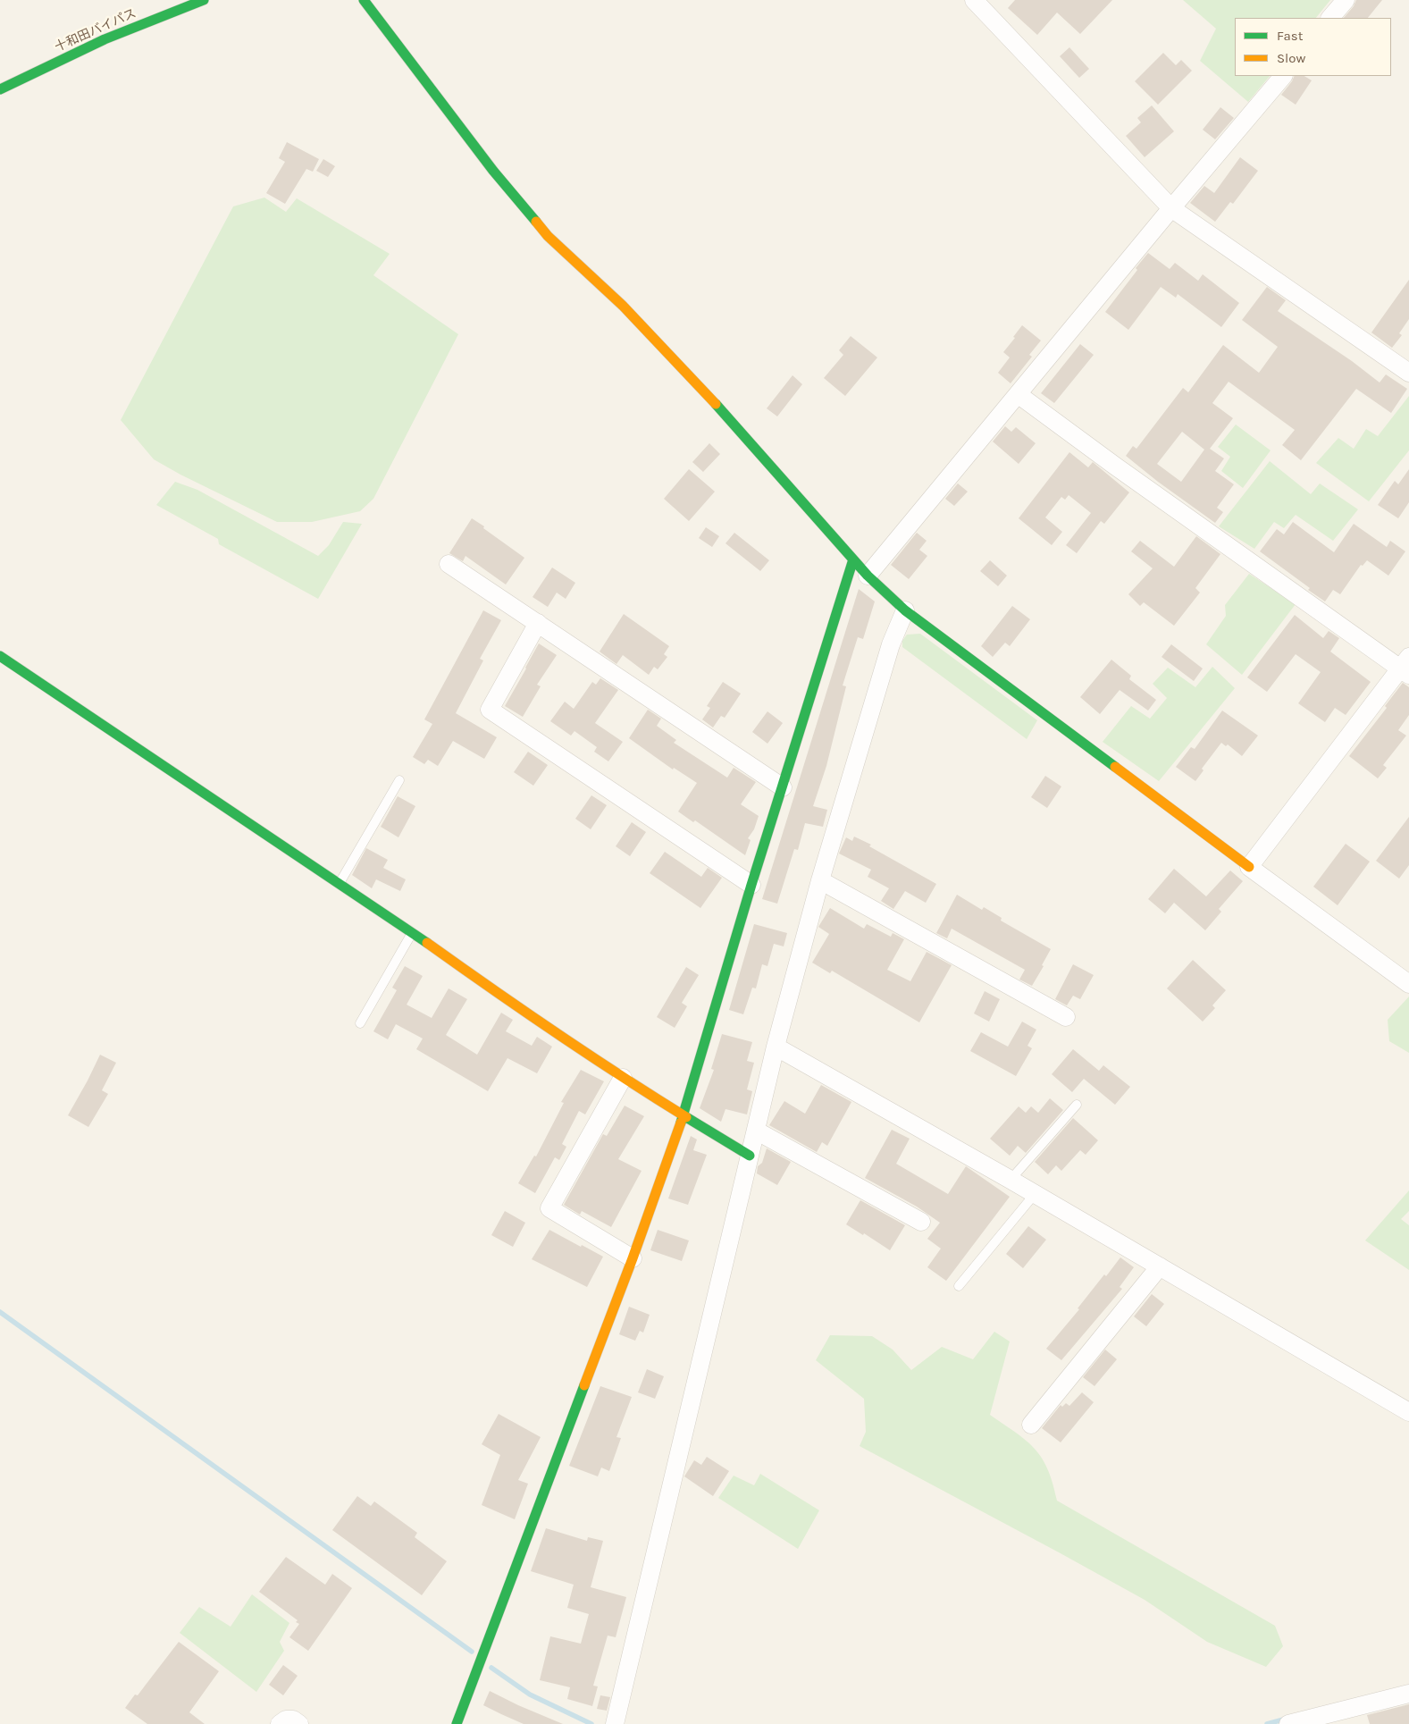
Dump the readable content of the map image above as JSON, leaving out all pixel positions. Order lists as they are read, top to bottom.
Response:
{
  "streets": {
    "main road": ["十和田バイパス"]
  },
  "legend": ["Fast", "Slow"]
}
